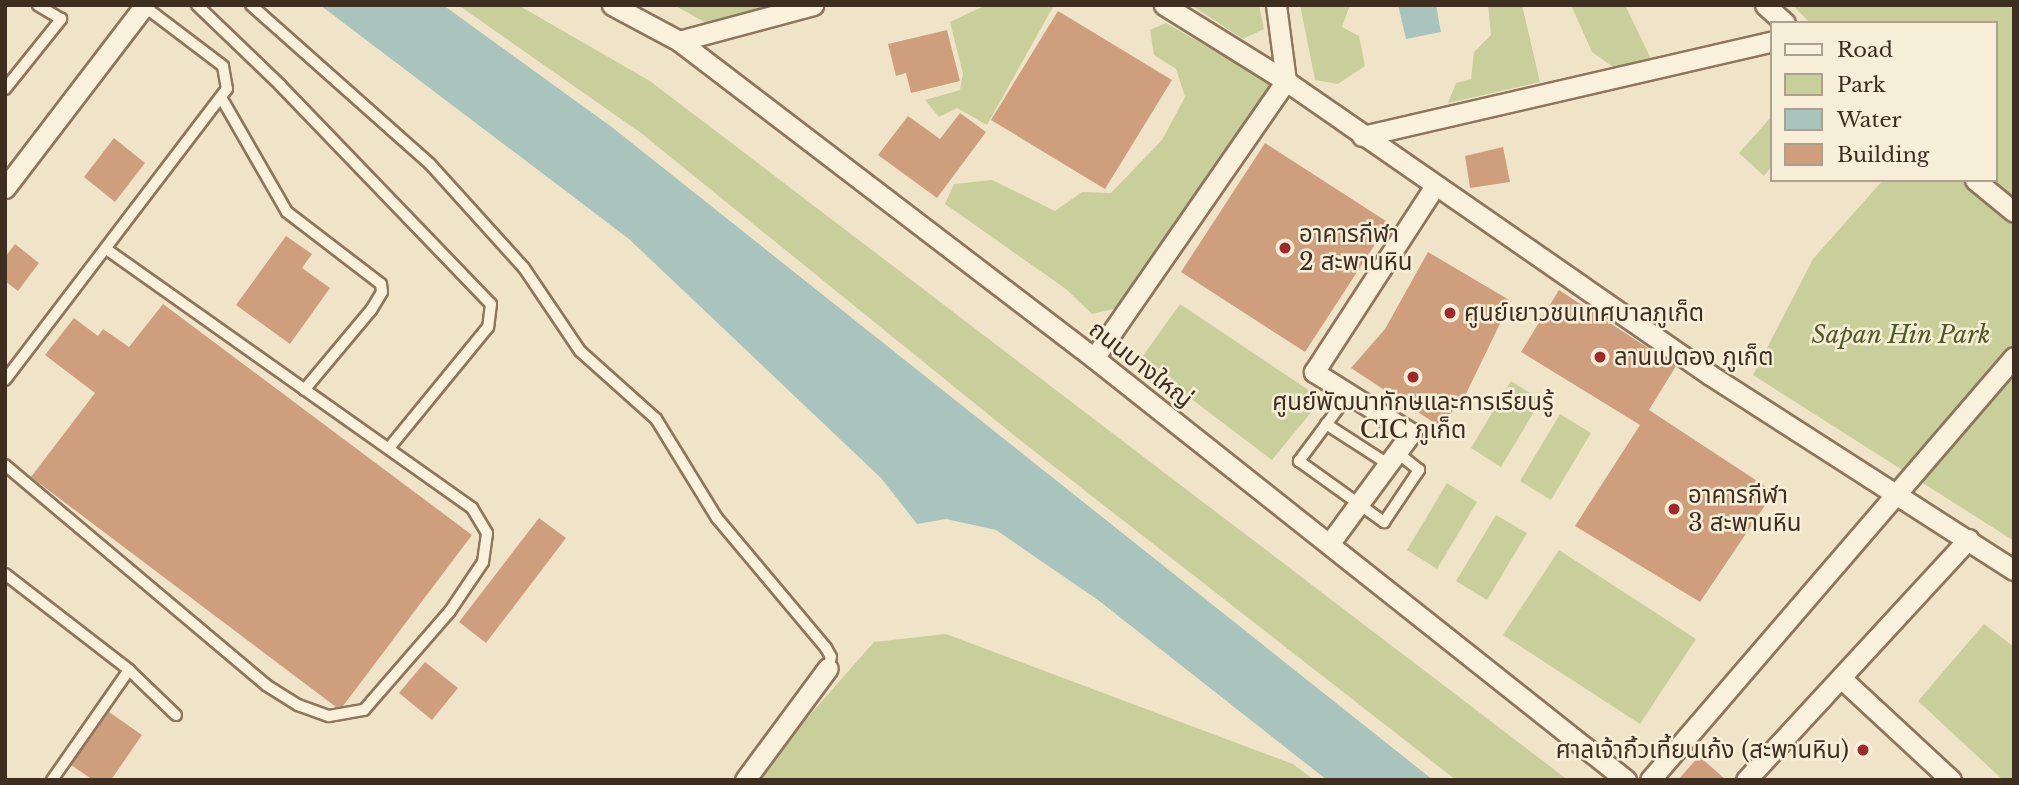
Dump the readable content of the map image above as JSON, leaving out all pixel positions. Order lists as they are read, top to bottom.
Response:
{
  "streets": {
    "street": ["ถนนบางใหญ่"]
  },
  "parks": ["Sapan Hin Park"],
  "places": [
    "อาคารกีฬา 2 สะพานหิน",
    "ศูนย์เยาวชนเทศบาลภูเก็ต",
    "ลานเปตอง ภูเก็ต",
    "ศูนย์พัฒนาทักษและการเรียนรู้ CIC ภูเก็ต",
    "อาคารกีฬา 3 สะพานหิน",
    "ศาลเจ้ากิ้วเที้ยนเก้ง (สะพานหิน)"
  ],
  "legend": [
    "Road",
    "Park",
    "Water",
    "Building"
  ]
}
